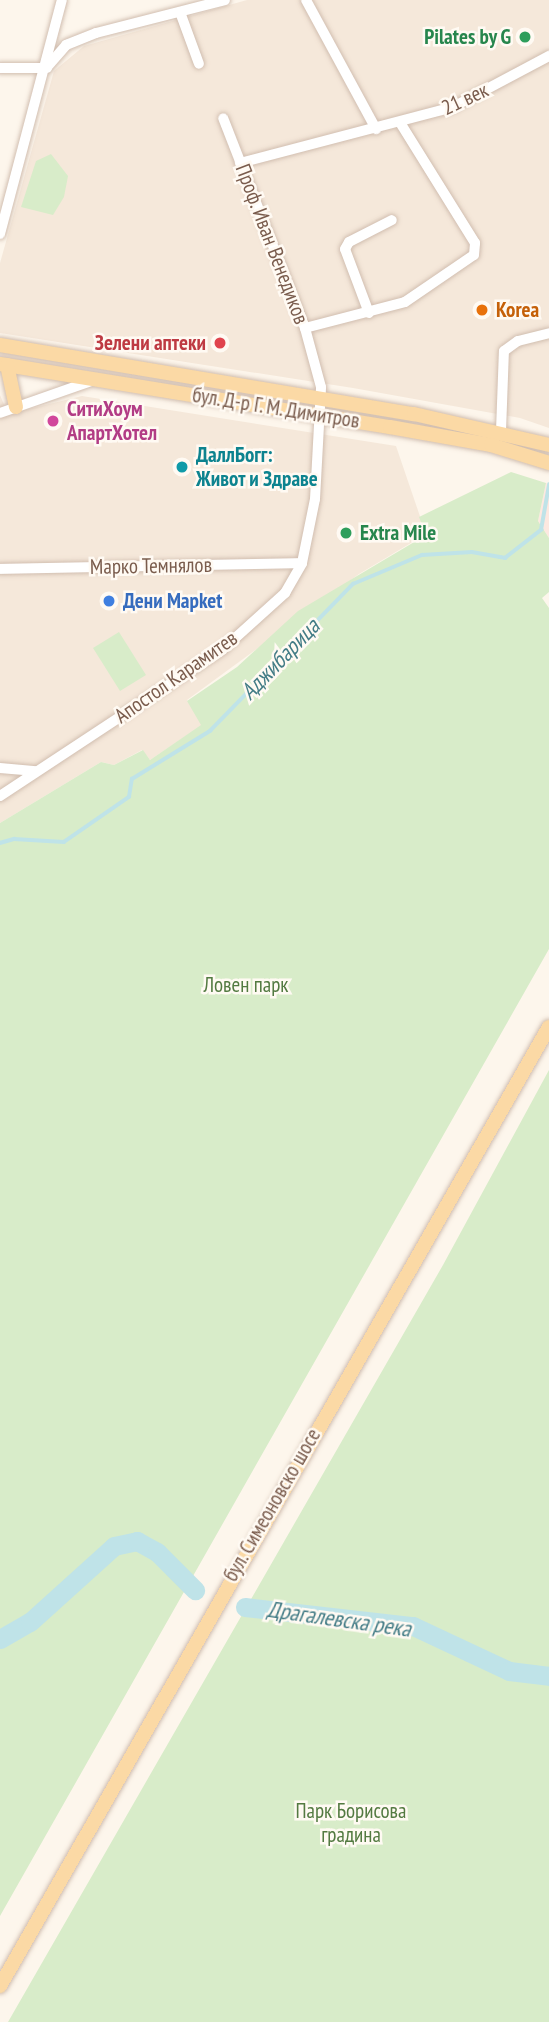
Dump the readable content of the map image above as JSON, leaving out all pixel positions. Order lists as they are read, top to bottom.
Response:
{
  "streets": {
    "main road": ["бул. Д-р Г. М. Димитров", "бул. Симеоновско шосе"],
    "street": [
      "21 век",
      "Проф. Иван Венедиков",
      "Марко Темнялов",
      "Апостол Карамитев"
    ]
  },
  "crossings": [
    ["21 век", "Проф. Иван Венедиков"],
    ["Проф. Иван Венедиков", "бул. Д-р Г. М. Димитров"],
    ["Проф. Иван Венедиков", "Апостол Карамитев"],
    ["бул. Д-р Г. М. Димитров", "Апостол Карамитев"],
    ["Марко Темнялов", "Апостол Карамитев"]
  ],
  "water": ["Аджибарица", "Драгалевска река"],
  "parks": ["Ловен парк", "Парк Борисова градина"],
  "places": [
    "Pilates by G",
    "Korea",
    "Зелени аптеки",
    "СитиХоум АпартХотел",
    "ДаллБогг: Живот и Здраве",
    "Extra Mile",
    "Дени Mapket"
  ]
}
